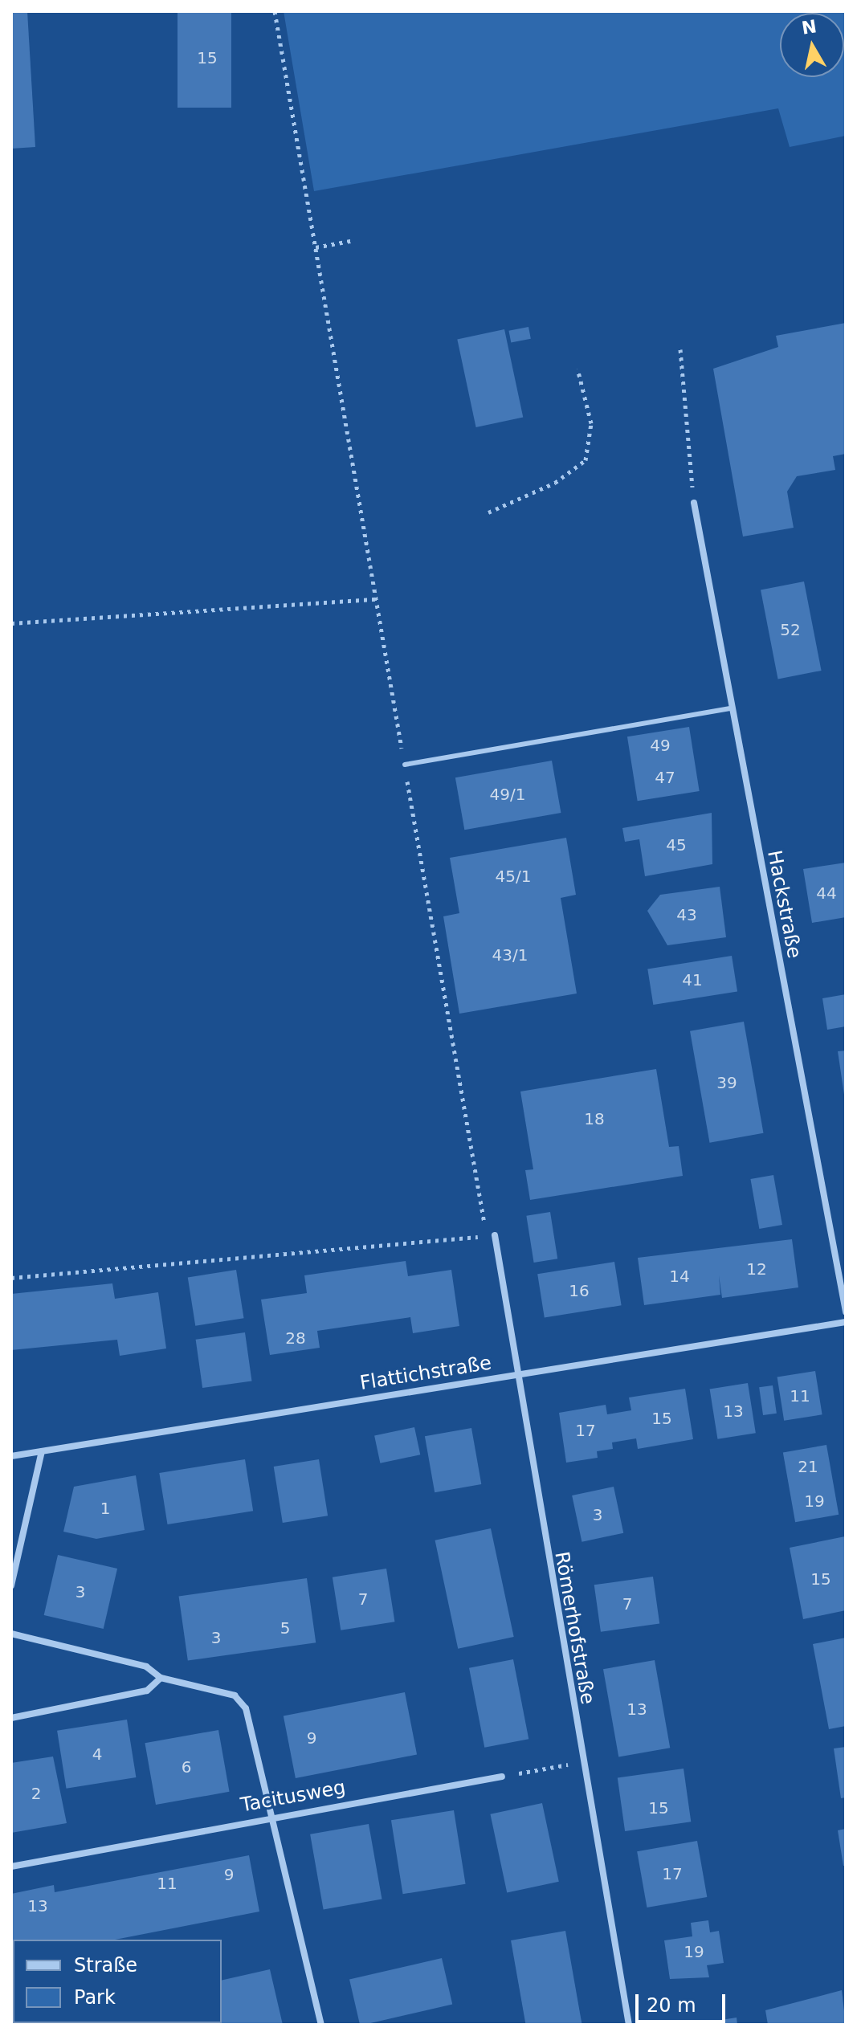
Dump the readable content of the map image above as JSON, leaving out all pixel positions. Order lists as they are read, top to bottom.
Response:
{
  "streets": {
    "street": [
      "Hackstraße",
      "Flattichstraße",
      "Römerhofstraße",
      "Tacitusweg"
    ]
  },
  "crossings": [
    ["Flattichstraße", "Römerhofstraße"]
  ],
  "house_numbers": [
    "15",
    "52",
    "49",
    "47",
    "49/1",
    "45",
    "45/1",
    "44",
    "43",
    "43/1",
    "41",
    "39",
    "18",
    "12",
    "14",
    "16",
    "28",
    "11",
    "13",
    "15",
    "17",
    "21",
    "19",
    "1",
    "3",
    "15",
    "3",
    "7",
    "7",
    "5",
    "3",
    "13",
    "9",
    "4",
    "6",
    "2",
    "15",
    "17",
    "9",
    "11",
    "13",
    "19"
  ],
  "legend": ["Straße", "Park"],
  "scale_bar": "20 m",
  "north": "top"
}
